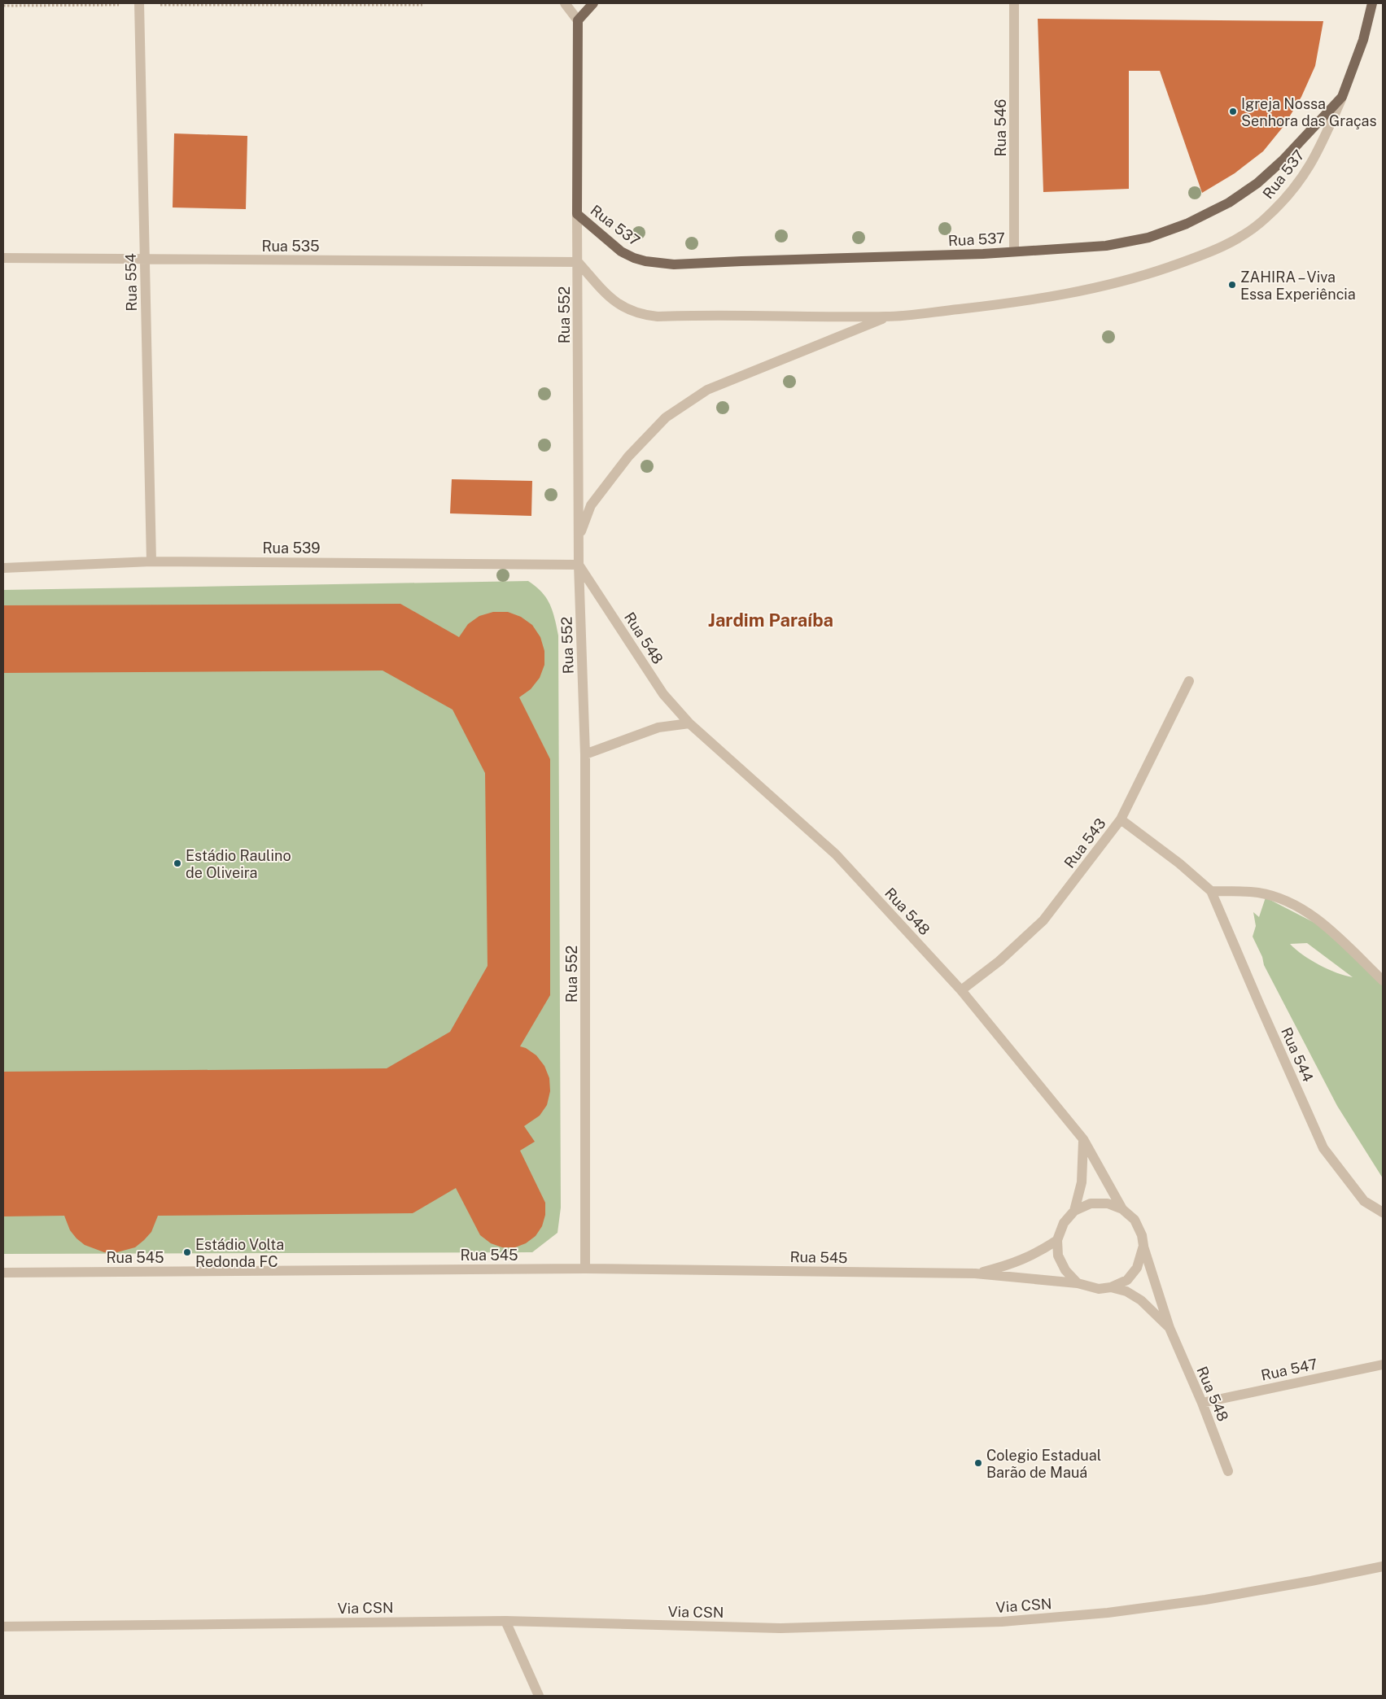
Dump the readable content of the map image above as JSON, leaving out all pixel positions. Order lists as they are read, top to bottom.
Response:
{
  "streets": {
    "main road": ["Rua 537", "Rua 552"],
    "street": [
      "Rua 546",
      "Rua 535",
      "Rua 554",
      "Rua 539",
      "Rua 548",
      "Rua 543",
      "Rua 544",
      "Rua 545",
      "Rua 547",
      "Via CSN"
    ]
  },
  "crossings": [
    ["Rua 546", "Rua 537"],
    ["Rua 537", "Rua 535"],
    ["Rua 537", "Rua 552"],
    ["Rua 535", "Rua 554"],
    ["Rua 535", "Rua 552"],
    ["Rua 554", "Rua 539"],
    ["Rua 552", "Rua 539"],
    ["Rua 552", "Rua 548"],
    ["Rua 552", "Rua 545"],
    ["Rua 539", "Rua 548"],
    ["Rua 548", "Rua 543"],
    ["Rua 548", "Rua 545"],
    ["Rua 548", "Rua 547"],
    ["Rua 543", "Rua 544"]
  ],
  "districts": ["Jardim Paraíba"],
  "places": [
    "Igreja Nossa Senhora das Graças",
    "ZAHIRA – Viva Essa Experiência",
    "Estádio Raulino de Oliveira",
    "Estádio Volta Redonda FC",
    "Colegio Estadual Barão de Mauá"
  ]
}
